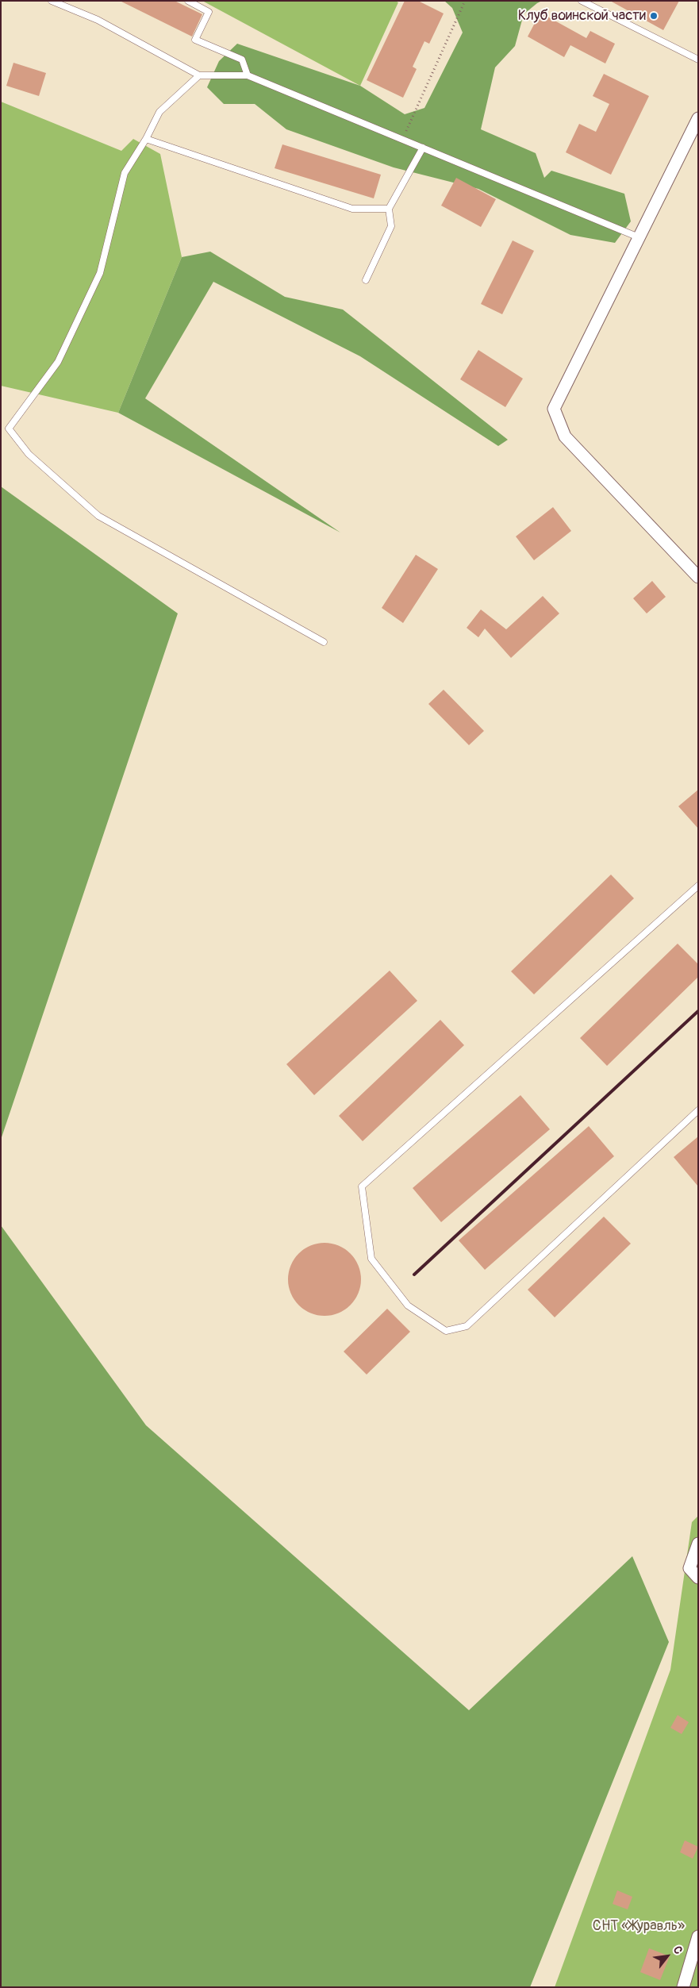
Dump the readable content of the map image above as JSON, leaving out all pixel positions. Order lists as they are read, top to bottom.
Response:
{
  "parks": ["СНТ «Журавль»"],
  "places": ["Клуб воинской части"],
  "north": "top right"
}
